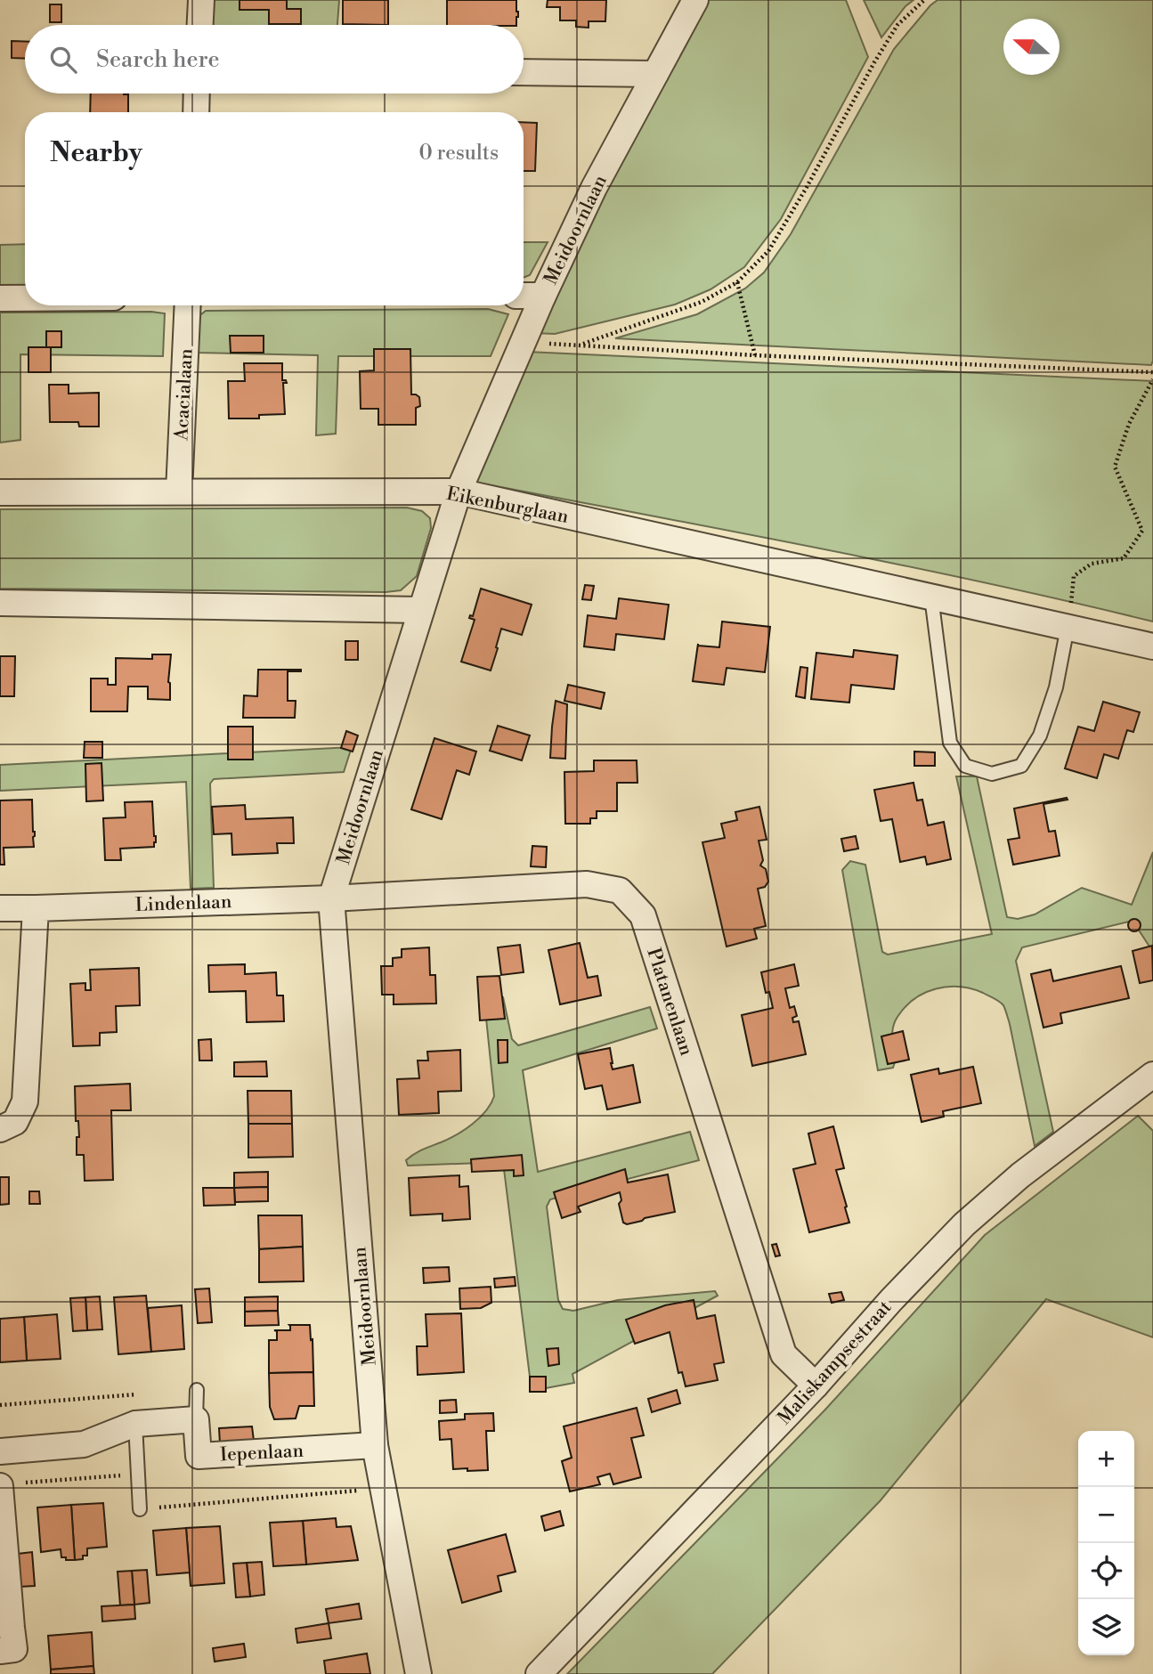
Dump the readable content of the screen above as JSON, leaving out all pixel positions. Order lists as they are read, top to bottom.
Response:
{
  "streets": {
    "street": [
      "Meidoornlaan",
      "Acacialaan",
      "Eikenburglaan",
      "Lindenlaan",
      "Platanenlaan",
      "Maliskampsestraat",
      "Iepenlaan"
    ]
  },
  "crossings": [
    ["Meidoornlaan", "Eikenburglaan"],
    ["Meidoornlaan", "Lindenlaan"],
    ["Meidoornlaan", "Platanenlaan"],
    ["Meidoornlaan", "Iepenlaan"],
    ["Acacialaan", "Eikenburglaan"],
    ["Lindenlaan", "Platanenlaan"],
    ["Platanenlaan", "Maliskampsestraat"]
  ],
  "north": "left",
  "page": {
    "search": "Search here",
    "heading": ["Nearby", "0 results"],
    "map_buttons": ["+", "−"]
  }
}
